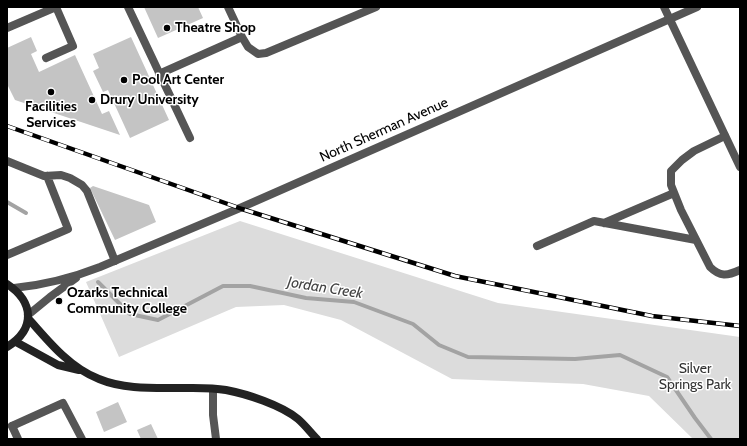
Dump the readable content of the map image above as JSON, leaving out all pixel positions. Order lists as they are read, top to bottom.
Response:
{
  "streets": {
    "street": ["North Sherman Avenue"]
  },
  "water": ["Jordan Creek"],
  "parks": ["Silver Springs Park"],
  "places": [
    "Theatre Shop",
    "Pool Art Center",
    "Facilities Services",
    "Drury University",
    "Ozarks Technical Community College"
  ]
}
